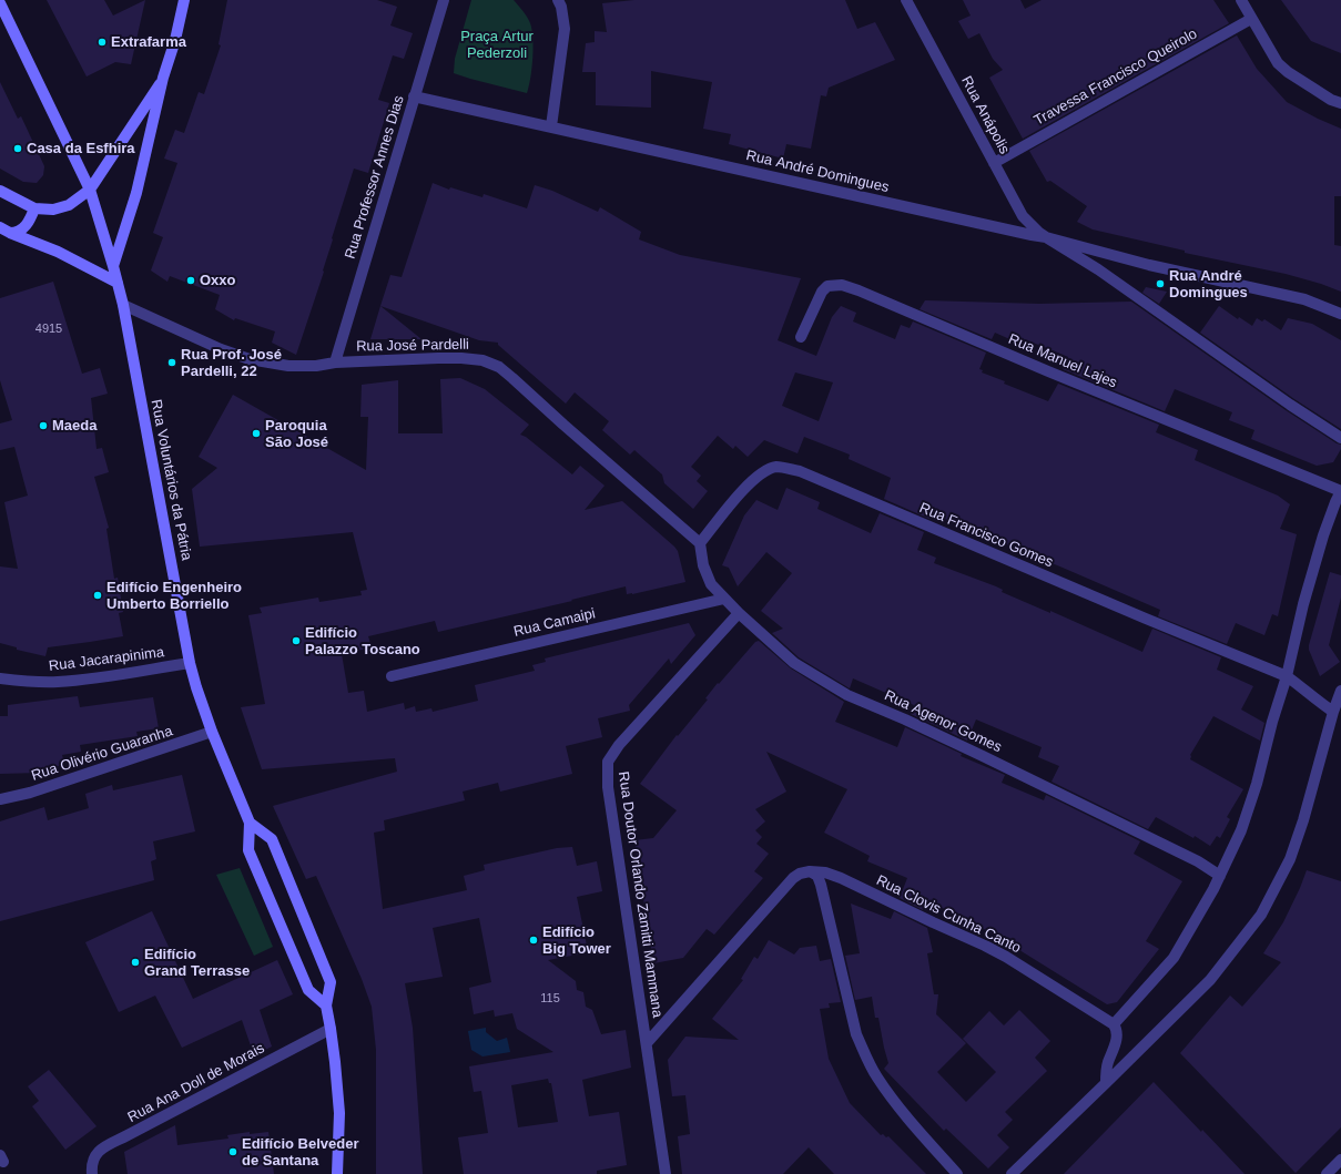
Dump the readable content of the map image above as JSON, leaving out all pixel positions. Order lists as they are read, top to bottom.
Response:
{
  "streets": {
    "main road": ["Rua Voluntários da Pátria"],
    "street": [
      "Travessa Francisco Queirolo",
      "Rua Anápolis",
      "Rua André Domingues",
      "Rua Professor Annes Dias",
      "Rua José Pardelli",
      "Rua Manuel Lajes",
      "Rua Francisco Gomes",
      "Rua Camaipi",
      "Rua Jacarapinima",
      "Rua Agenor Gomes",
      "Rua Olivério Guaranha",
      "Rua Doutor Orlando Zamitti Mammana",
      "Rua Clovis Cunha Canto",
      "Rua Ana Doll de Morais"
    ]
  },
  "crossings": [
    ["Travessa Francisco Queirolo", "Rua Anápolis"],
    ["Rua Anápolis", "Rua André Domingues"],
    ["Rua André Domingues", "Rua Professor Annes Dias"],
    ["Rua Professor Annes Dias", "Rua José Pardelli"],
    ["Rua José Pardelli", "Rua Voluntários da Pátria"],
    ["Rua José Pardelli", "Rua Francisco Gomes"],
    ["Rua José Pardelli", "Rua Agenor Gomes"],
    ["Rua Voluntários da Pátria", "Rua Jacarapinima"],
    ["Rua Voluntários da Pátria", "Rua Olivério Guaranha"],
    ["Rua Francisco Gomes", "Rua Agenor Gomes"],
    ["Rua Camaipi", "Rua Agenor Gomes"],
    ["Rua Agenor Gomes", "Rua Doutor Orlando Zamitti Mammana"]
  ],
  "parks": ["Praça Artur Pederzoli"],
  "places": [
    "Extrafarma",
    "Casa da Esfhira",
    "Oxxo",
    "Rua André Domingues",
    "Rua Prof. José Pardelli, 22",
    "Maeda",
    "Paroquia São José",
    "Edifício Engenheiro Umberto Borriello",
    "Edifício Palazzo Toscano",
    "Edifício Big Tower",
    "Edifício Grand Terrasse",
    "Edifício Belveder de Santana"
  ],
  "house_numbers": ["4915", "115"]
}
